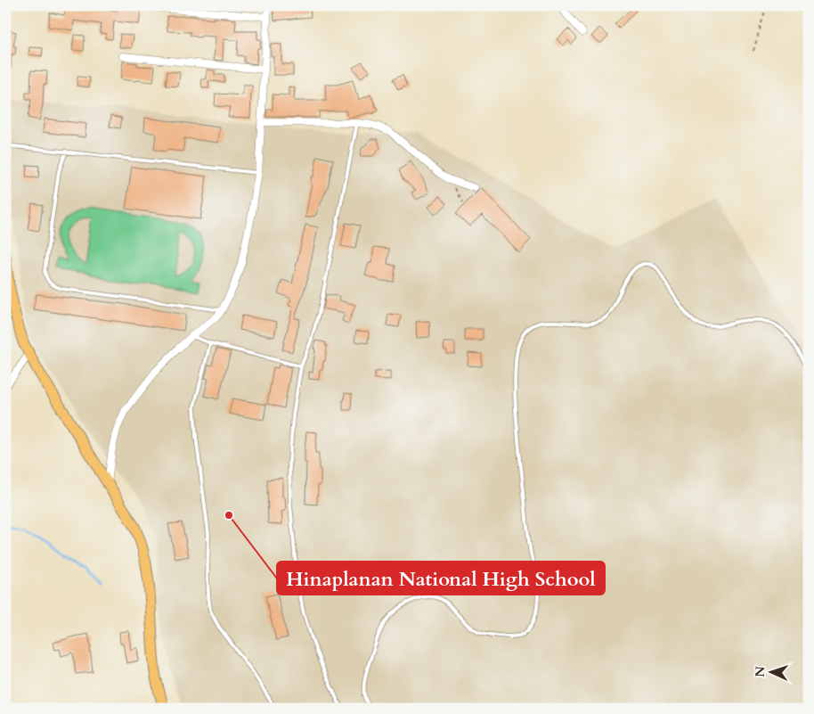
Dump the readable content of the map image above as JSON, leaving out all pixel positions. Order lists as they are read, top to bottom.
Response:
{
  "places": ["Hinaplanan National High School"],
  "north": "left"
}
